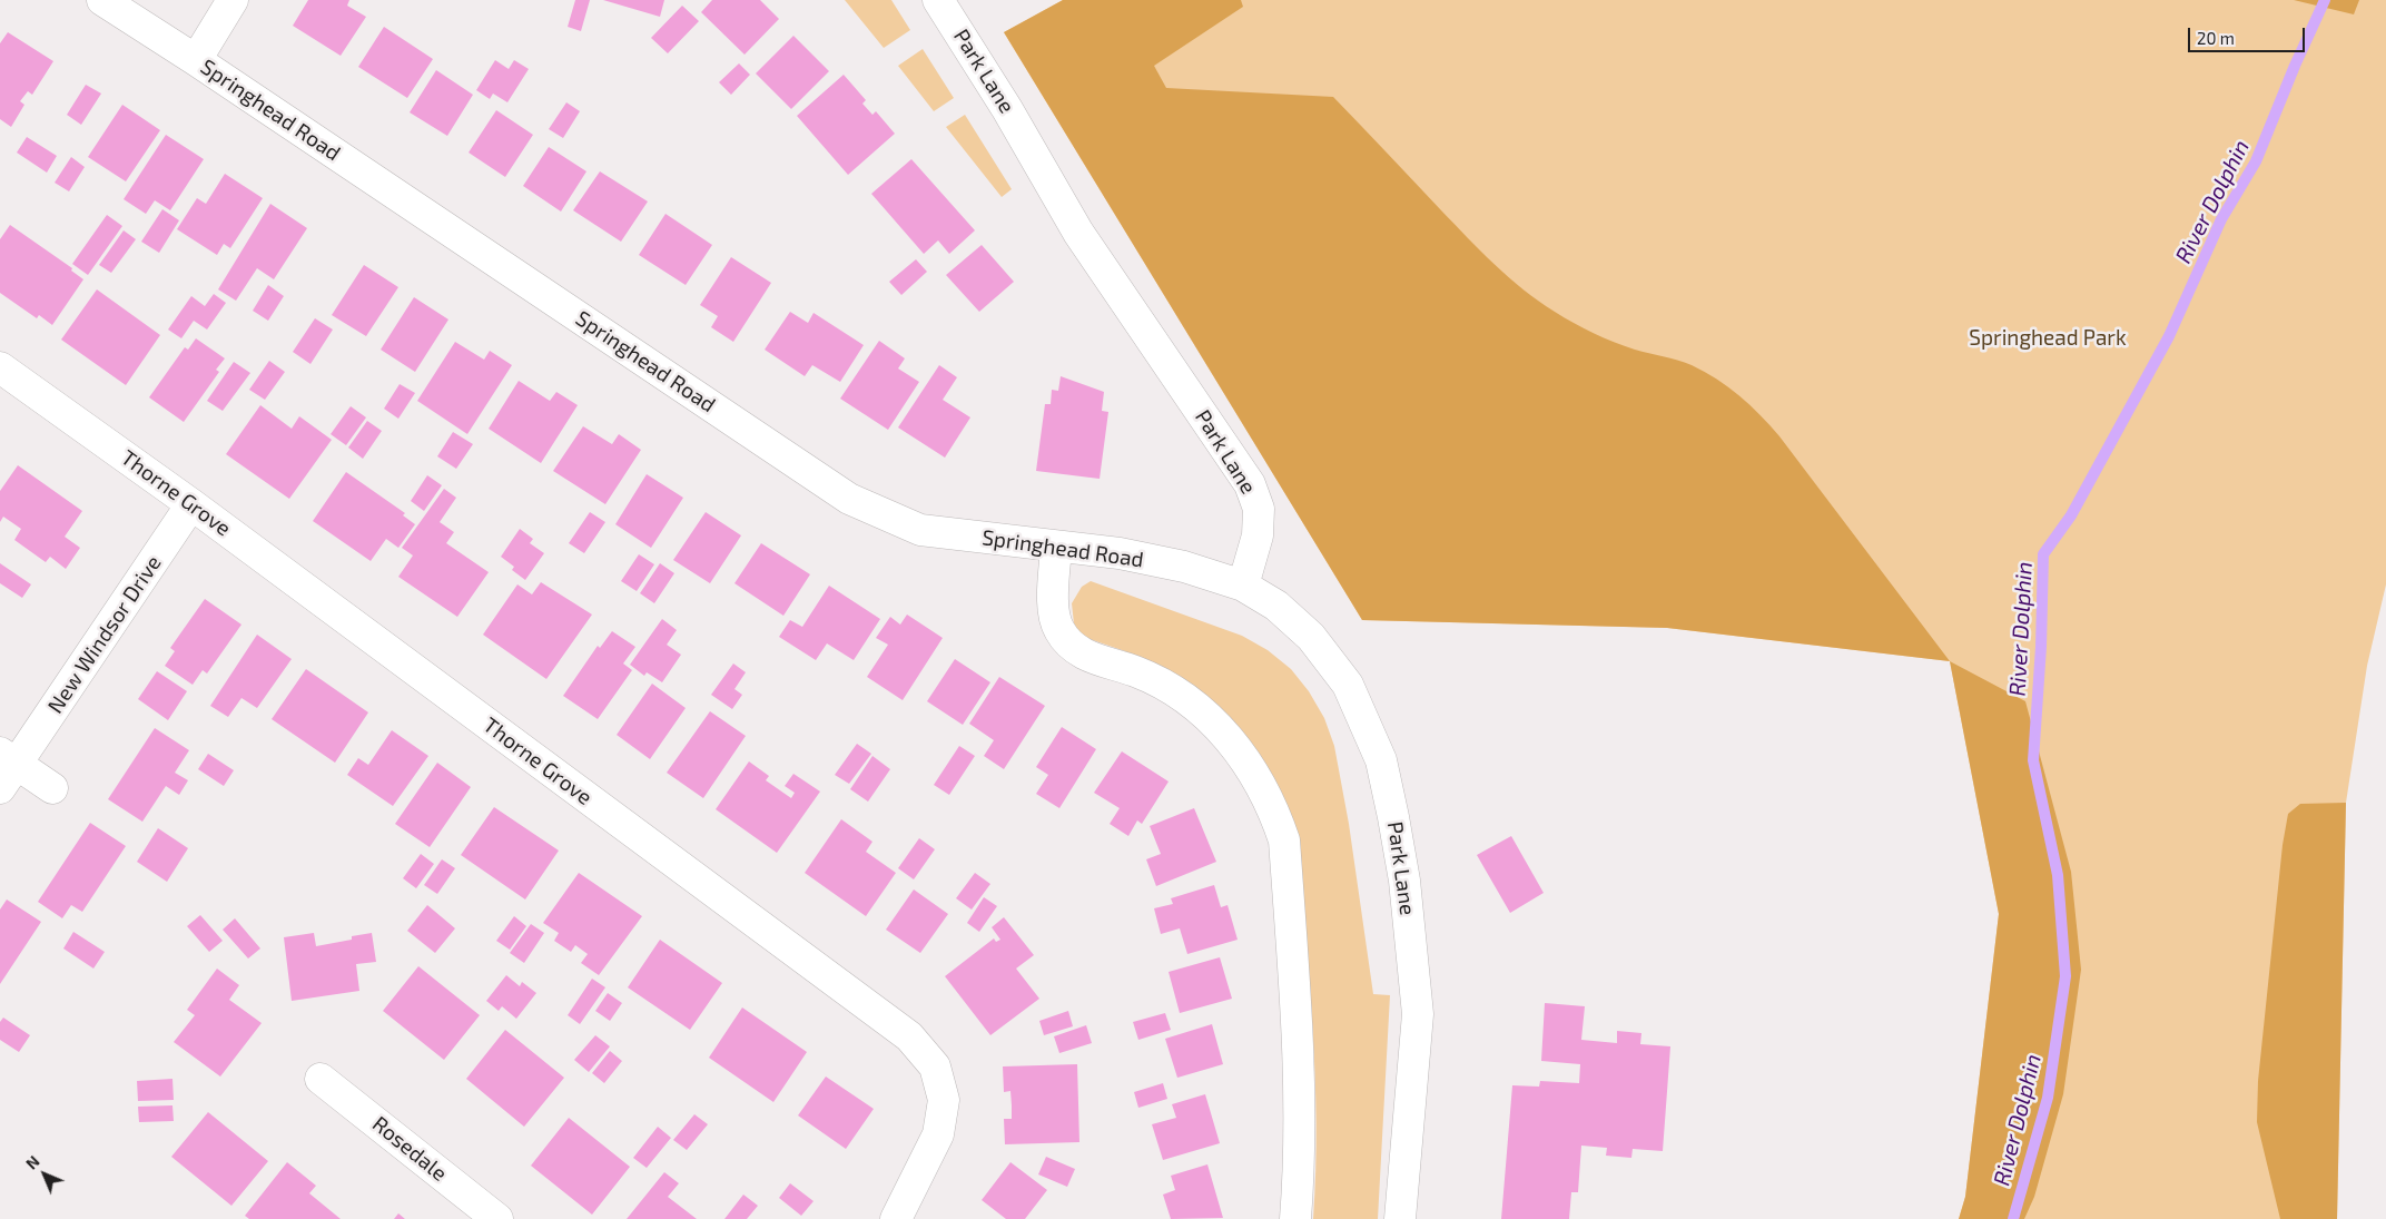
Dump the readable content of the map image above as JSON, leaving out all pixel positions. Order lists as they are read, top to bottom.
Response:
{
  "streets": {
    "street": [
      "Park Lane",
      "Springhead Road",
      "Thorne Grove",
      "New Windsor Drive",
      "Rosedale"
    ]
  },
  "crossings": [
    ["Park Lane", "Springhead Road"],
    ["Thorne Grove", "New Windsor Drive"]
  ],
  "water": ["River Dolphin"],
  "parks": ["Springhead Park"],
  "scale_bar": "20 m",
  "north": "top left"
}
